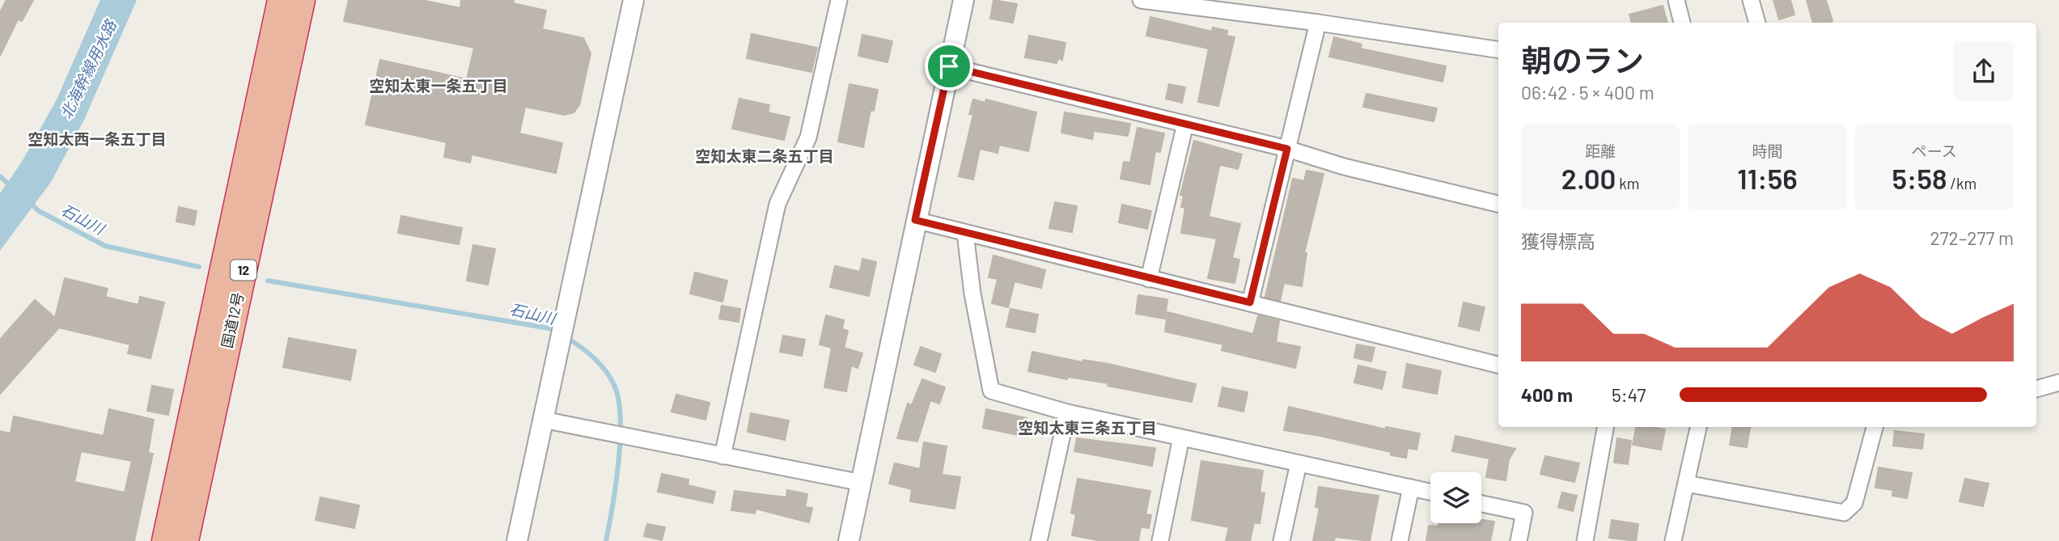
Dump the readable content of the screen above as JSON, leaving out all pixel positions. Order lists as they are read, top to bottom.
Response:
{
  "streets": {
    "highway": ["12", "国道12号"]
  },
  "districts": [
    "空知太東一条五丁目",
    "空知太西一条五丁目",
    "空知太東二条五丁目",
    "空知太東三条五丁目"
  ],
  "water": ["北海幹線用水路", "石山川"],
  "page": {
    "heading": ["朝のラン", "06:42 · 5 × 400 m"],
    "stats": [
      ["距離", "2.00 km"],
      ["時間", "11:56"],
      ["ペース", "5:58 /km"]
    ],
    "chart": ["獲得標高", "272–277 m"],
    "list": [
      {
        "name": "400 m",
        "note": "5:47"
      }
    ]
  }
}
